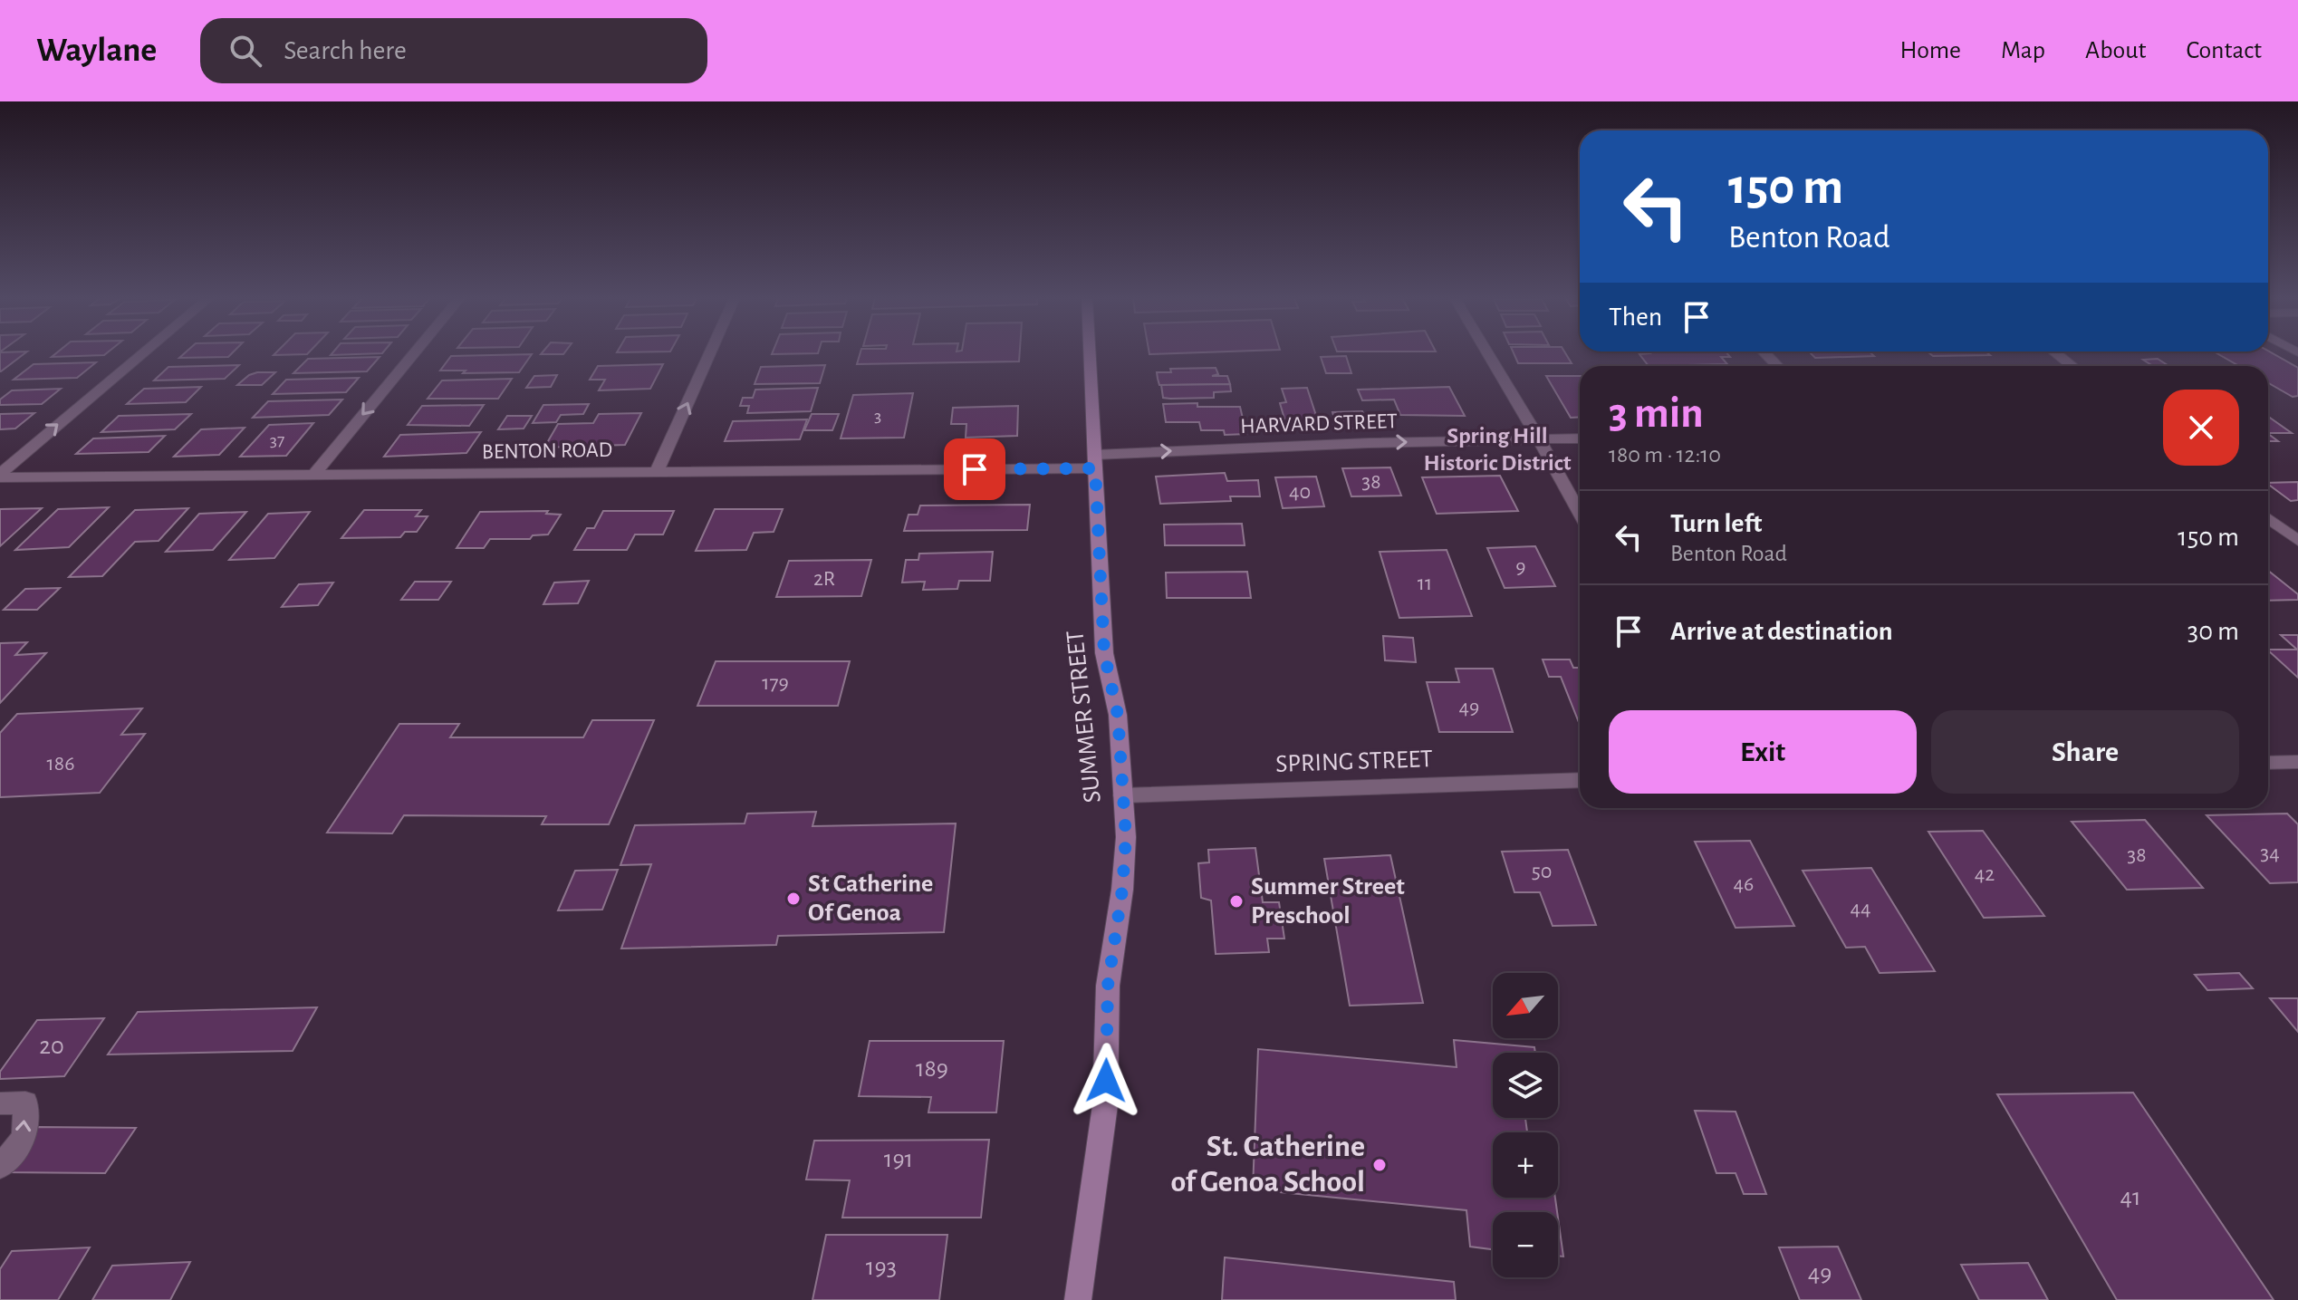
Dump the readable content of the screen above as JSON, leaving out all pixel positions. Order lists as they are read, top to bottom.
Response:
{
  "streets": {
    "main road": ["SUMMER STREET"],
    "street": ["HARVARD STREET", "BENTON ROAD", "SPRING STREET"]
  },
  "crossings": [
    ["HARVARD STREET", "BENTON ROAD"],
    ["HARVARD STREET", "SUMMER STREET"],
    ["BENTON ROAD", "SUMMER STREET"],
    ["SUMMER STREET", "SPRING STREET"]
  ],
  "one_way": ["HARVARD STREET"],
  "districts": ["Spring Hill Historic District"],
  "places": ["St Catherine Of Genoa", "Summer Street Preschool", "St. Catherine of Genoa School"],
  "house_numbers": [
    "3",
    "37",
    "38",
    "40",
    "9",
    "2R",
    "11",
    "179",
    "49",
    "186",
    "34",
    "38",
    "50",
    "42",
    "46",
    "44",
    "20",
    "189",
    "191",
    "41",
    "193",
    "49"
  ],
  "north": "bottom left",
  "page": {
    "header": "Waylane",
    "search": "Search here",
    "nav": [
      "Home",
      "Map",
      "About",
      "Contact"
    ],
    "turn": ["150 m", "Benton Road"],
    "then": "Then",
    "heading": ["3 min", "180 m · 12:10"],
    "list": [
      {
        "name": "Turn left",
        "note": "Benton Road",
        "value": "150 m"
      },
      {
        "name": "Arrive at destination",
        "value": "30 m"
      }
    ],
    "buttons": ["Exit", "Share"],
    "map_buttons": ["+", "−"]
  }
}
